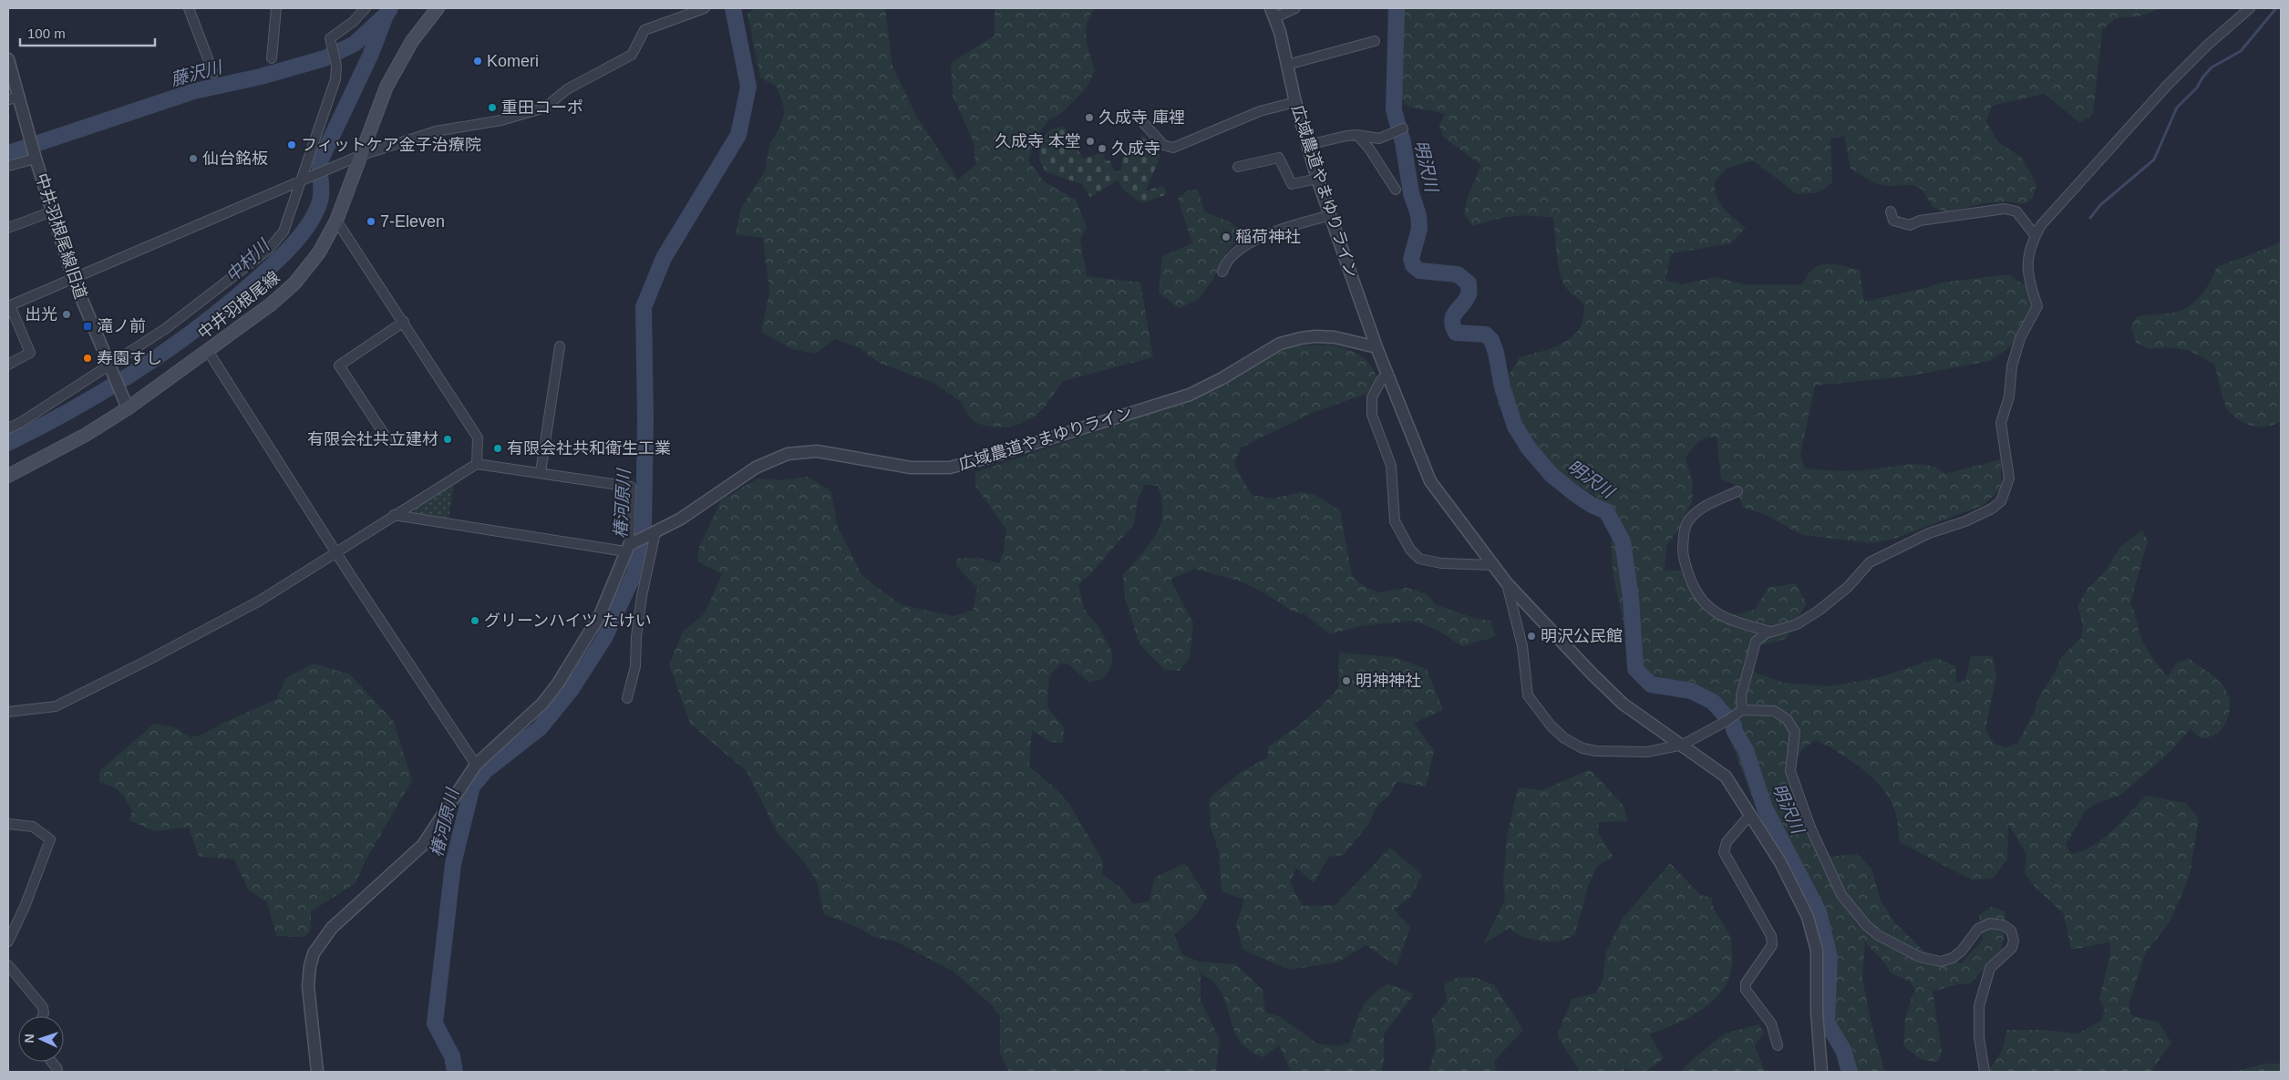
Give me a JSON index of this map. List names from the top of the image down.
{
  "streets": {
    "main road": ["中井羽根尾線"],
    "street": ["広域農道やまゆりライン", "中井羽根尾線旧道"]
  },
  "crossings": [
    ["中井羽根尾線旧道", "中井羽根尾線"]
  ],
  "water": [
    "藤沢川",
    "明沢川",
    "中村川",
    "椿河原川"
  ],
  "places": {
    "other": [
      "Komeri",
      "重田コーポ",
      "久成寺 庫裡",
      "久成寺 本堂",
      "フィットケア金子治療院",
      "久成寺",
      "仙台銘板",
      "7-Eleven",
      "稲荷神社",
      "出光",
      "寿園すし",
      "有限会社共立建材",
      "有限会社共和衛生工業",
      "グリーンハイツ たけい",
      "明沢公民館",
      "明神神社"
    ],
    "transit": ["滝ノ前"]
  },
  "scale_bar": "100 m",
  "north": "left"
}
